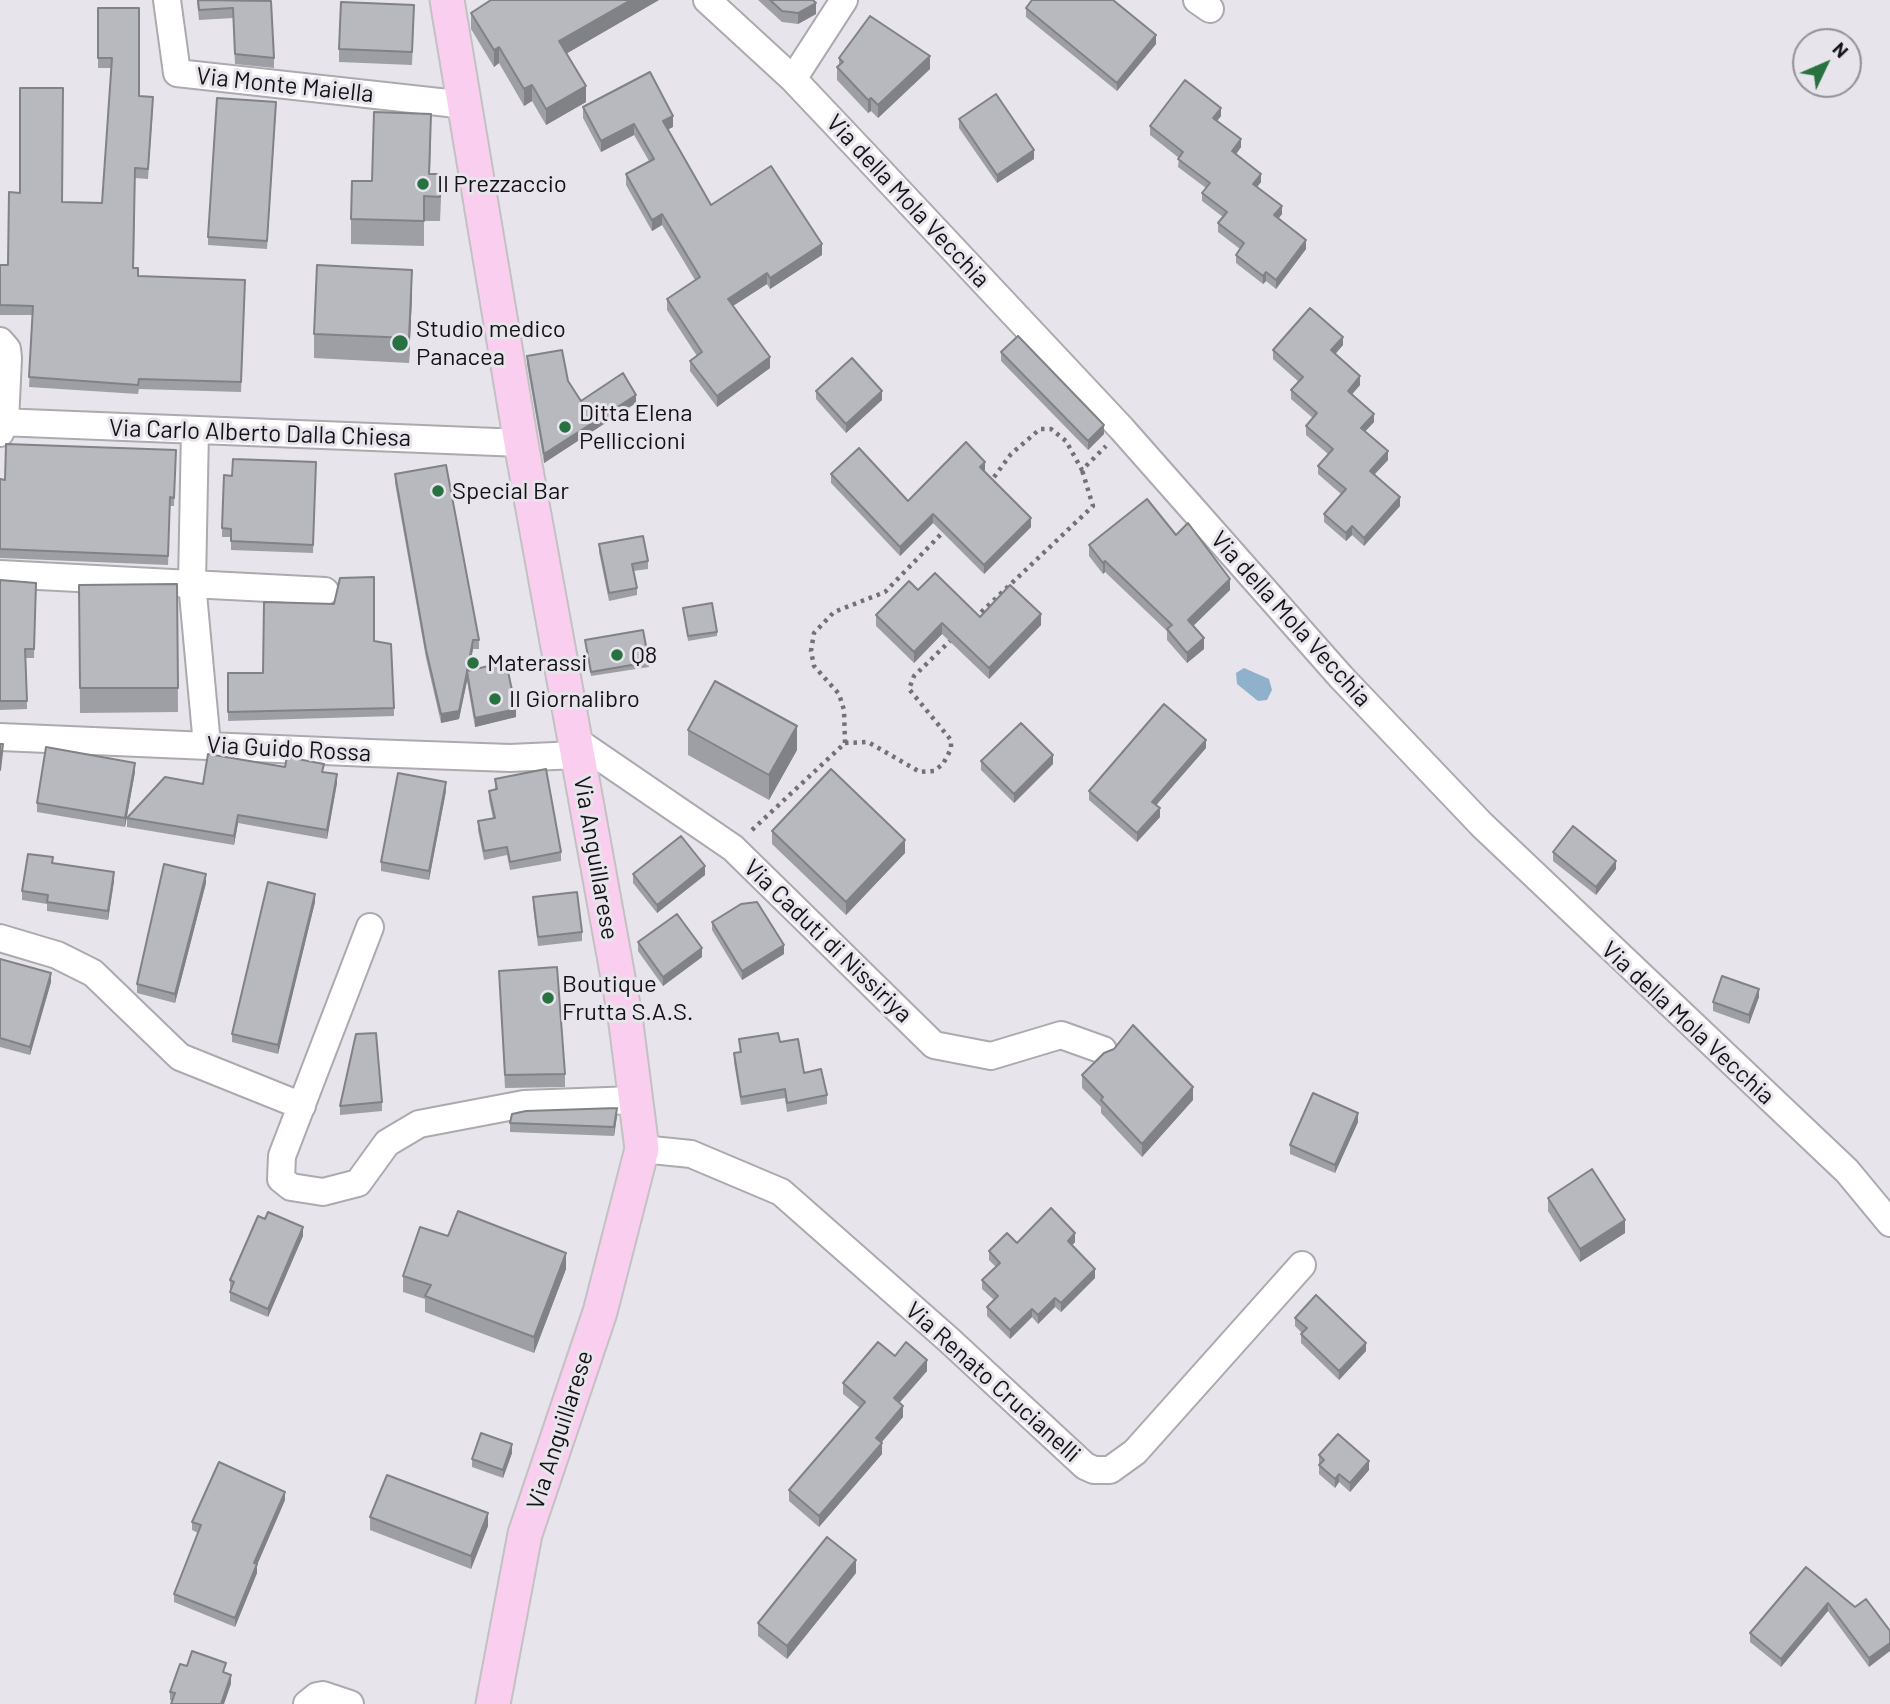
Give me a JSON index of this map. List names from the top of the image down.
{
  "streets": {
    "main road": ["Via Anguillarese"],
    "street": [
      "Via Monte Maiella",
      "Via della Mola Vecchia",
      "Via Carlo Alberto Dalla Chiesa",
      "Via Guido Rossa",
      "Via Caduti di Nissiriya",
      "Via Renato Crucianelli"
    ]
  },
  "crossings": [
    ["Via Monte Maiella", "Via Anguillarese"],
    ["Via Carlo Alberto Dalla Chiesa", "Via Anguillarese"],
    ["Via Guido Rossa", "Via Anguillarese"],
    ["Via Guido Rossa", "Via Caduti di Nissiriya"],
    ["Via Anguillarese", "Via Caduti di Nissiriya"],
    ["Via Anguillarese", "Via Renato Crucianelli"]
  ],
  "places": [
    "Il Prezzaccio",
    "Studio medico Panacea",
    "Ditta Elena Pelliccioni",
    "Special Bar",
    "Q8",
    "Materassi",
    "Il Giornalibro",
    "Boutique Frutta S.A.S."
  ],
  "north": "top right"
}
